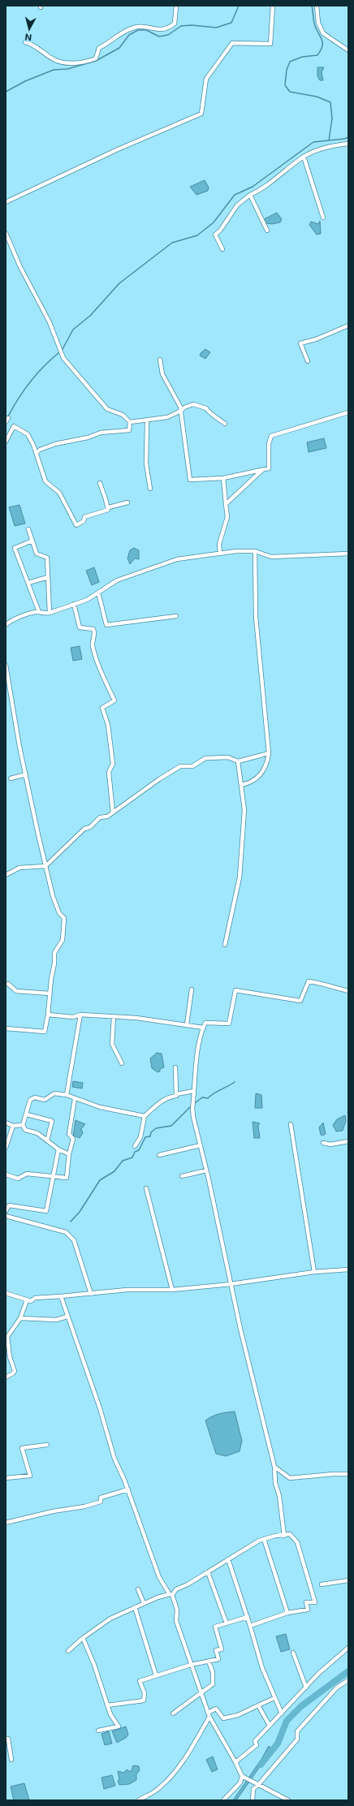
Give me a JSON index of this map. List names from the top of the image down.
{
  "north": "bottom"
}
